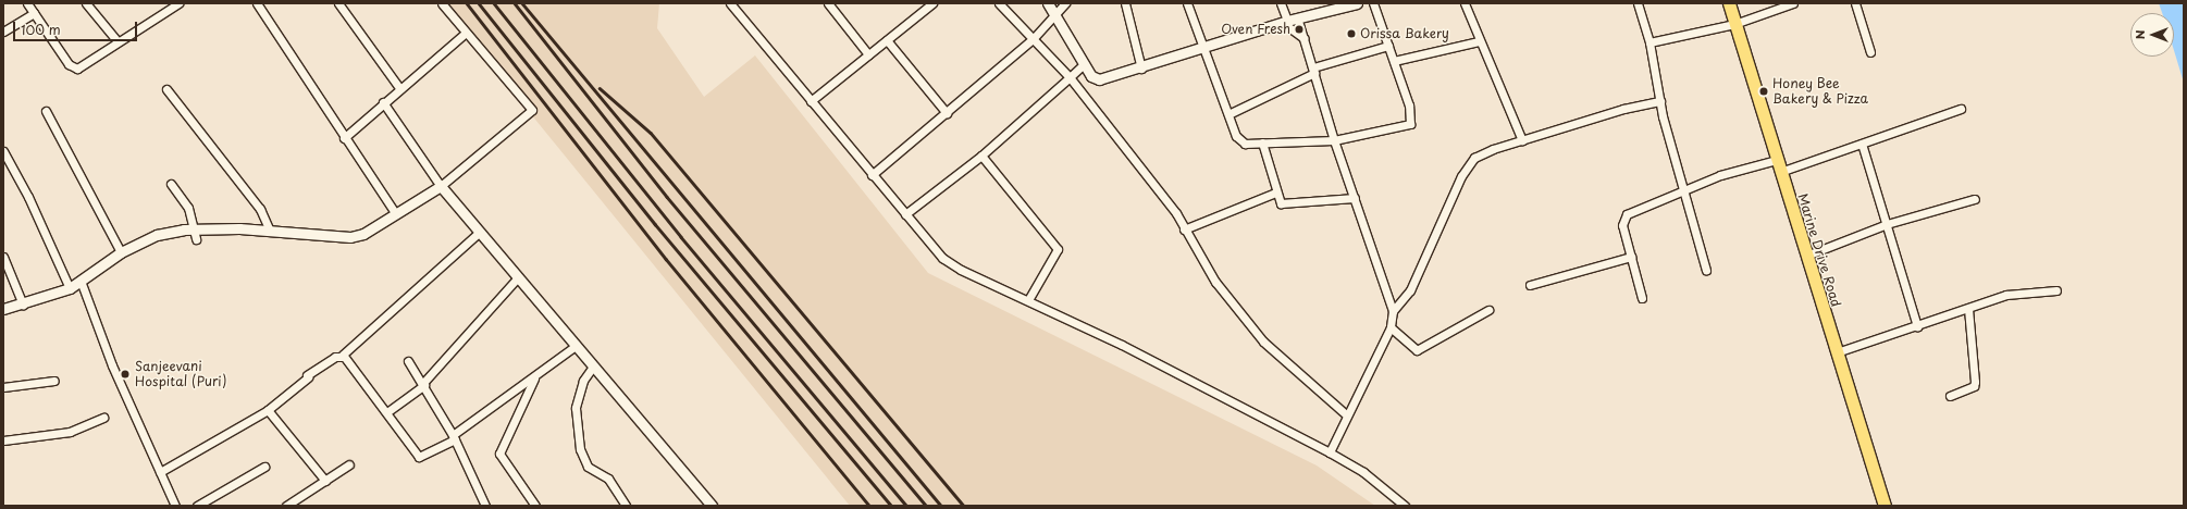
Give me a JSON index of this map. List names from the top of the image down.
{
  "streets": {
    "highway": ["Marine Drive Road"]
  },
  "places": [
    "Oven Fresh",
    "Orissa Bakery",
    "Honey Bee Bakery & Pizza",
    "Sanjeevani Hospital (Puri)"
  ],
  "scale_bar": "100 m",
  "north": "left"
}
